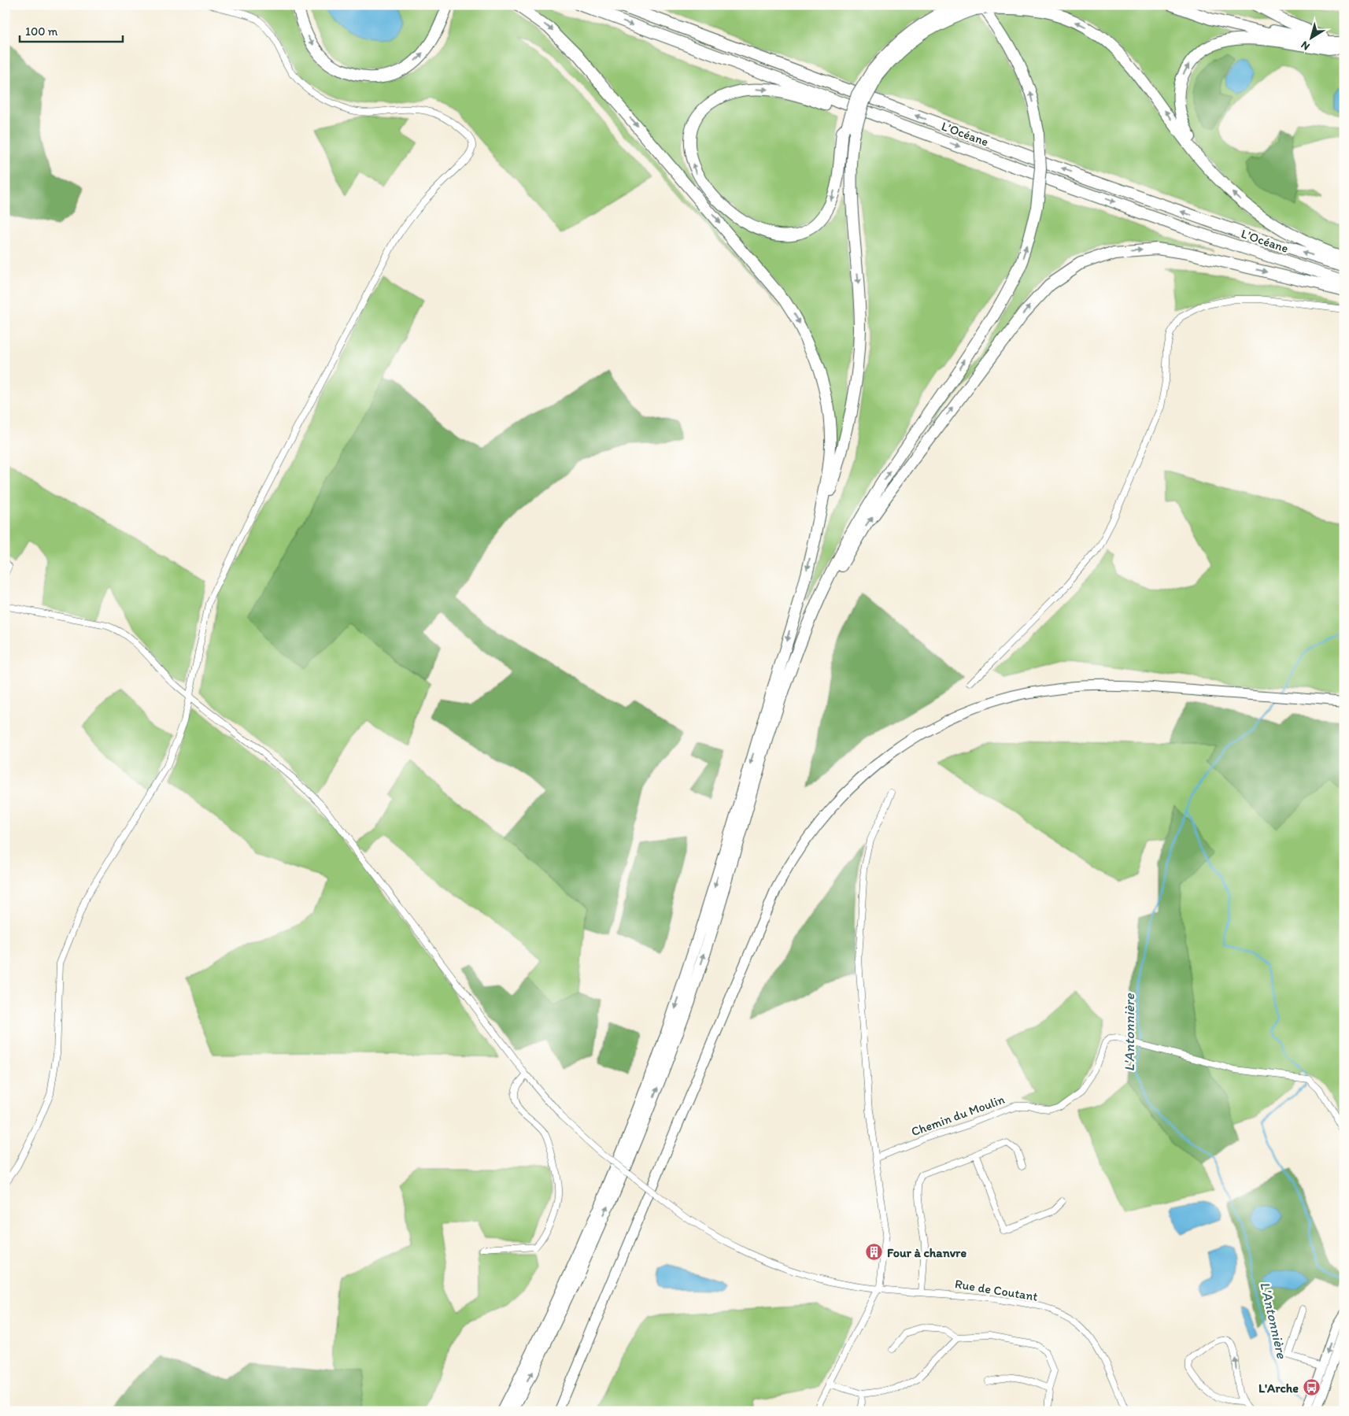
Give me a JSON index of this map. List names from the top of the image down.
{
  "streets": {
    "highway": ["L’Océane"],
    "street": ["Chemin du Moulin", "Rue de Coutant"]
  },
  "water": ["L'Antonnière"],
  "places": {
    "building": ["Four à chanvre"],
    "bus stop": ["L'Arche"]
  },
  "scale_bar": "100 m",
  "north": "bottom left"
}
